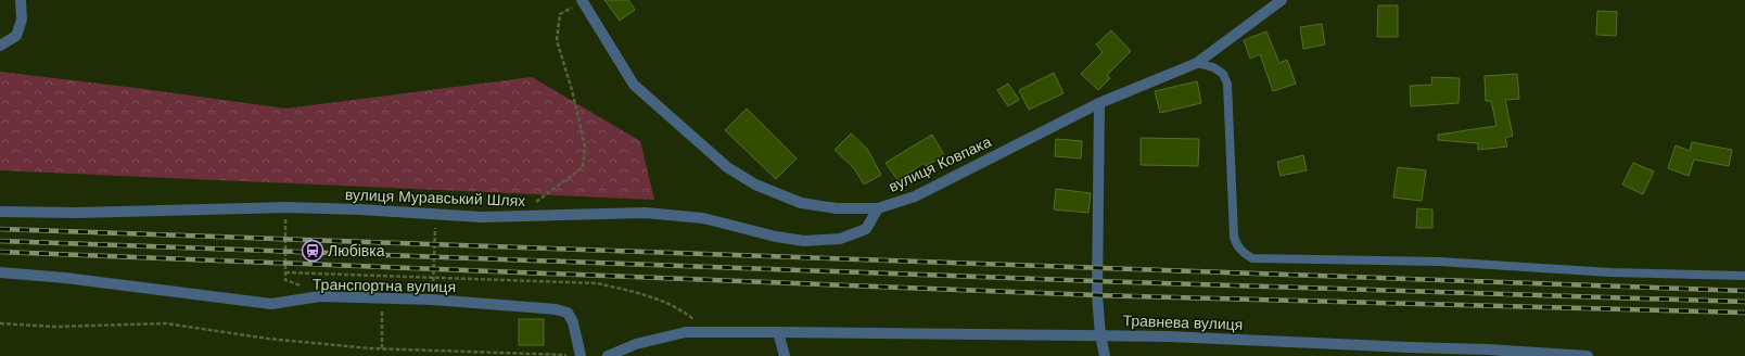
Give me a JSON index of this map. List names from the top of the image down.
{
  "streets": {
    "street": [
      "вулиця Ковпака",
      "вулиця Муравський Шлях",
      "Транспортна вулиця",
      "Травнева вулиця"
    ]
  },
  "crossings": [
    ["вулиця Ковпака", "вулиця Муравський Шлях"]
  ],
  "places": {
    "station": ["Любівка"]
  }
}
